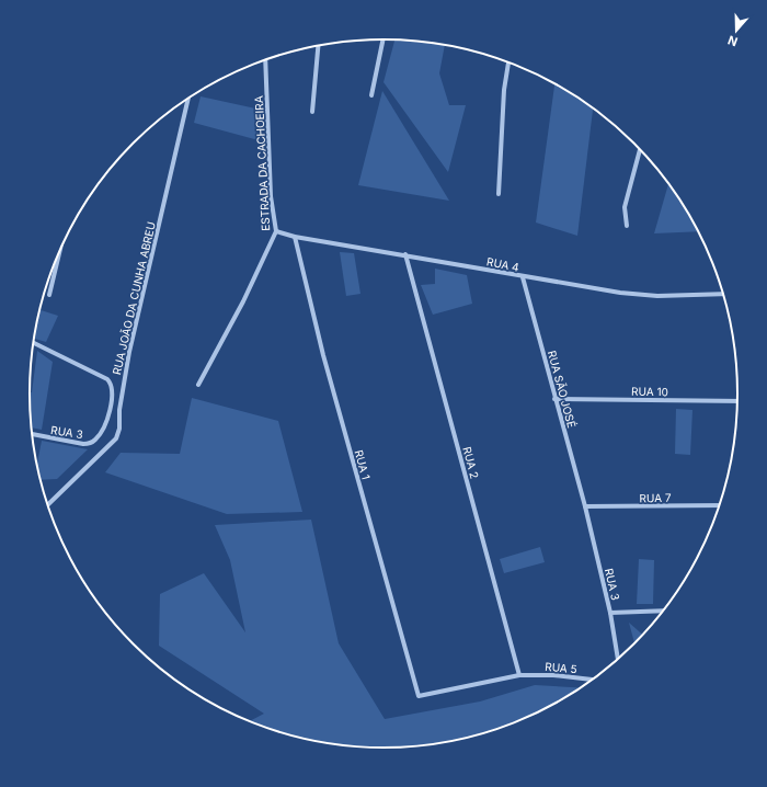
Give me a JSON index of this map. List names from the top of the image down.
{
  "streets": {
    "street": [
      "ESTRADA DA CACHOEIRA",
      "RUA 4",
      "RUA JOÃO DA CUNHA ABREU",
      "RUA SÃO JOSÉ",
      "RUA 10",
      "RUA 3",
      "RUA 2",
      "RUA 1",
      "RUA 7",
      "RUA 5"
    ]
  },
  "crossings": [
    ["ESTRADA DA CACHOEIRA", "RUA 4"],
    ["RUA 4", "RUA SÃO JOSÉ"],
    ["RUA 4", "RUA 2"],
    ["RUA 4", "RUA 1"],
    ["RUA SÃO JOSÉ", "RUA 10"],
    ["RUA SÃO JOSÉ", "RUA 3"],
    ["RUA SÃO JOSÉ", "RUA 7"],
    ["RUA 3", "RUA 7"],
    ["RUA 2", "RUA 5"],
    ["RUA 1", "RUA 5"]
  ],
  "north": "bottom"
}
